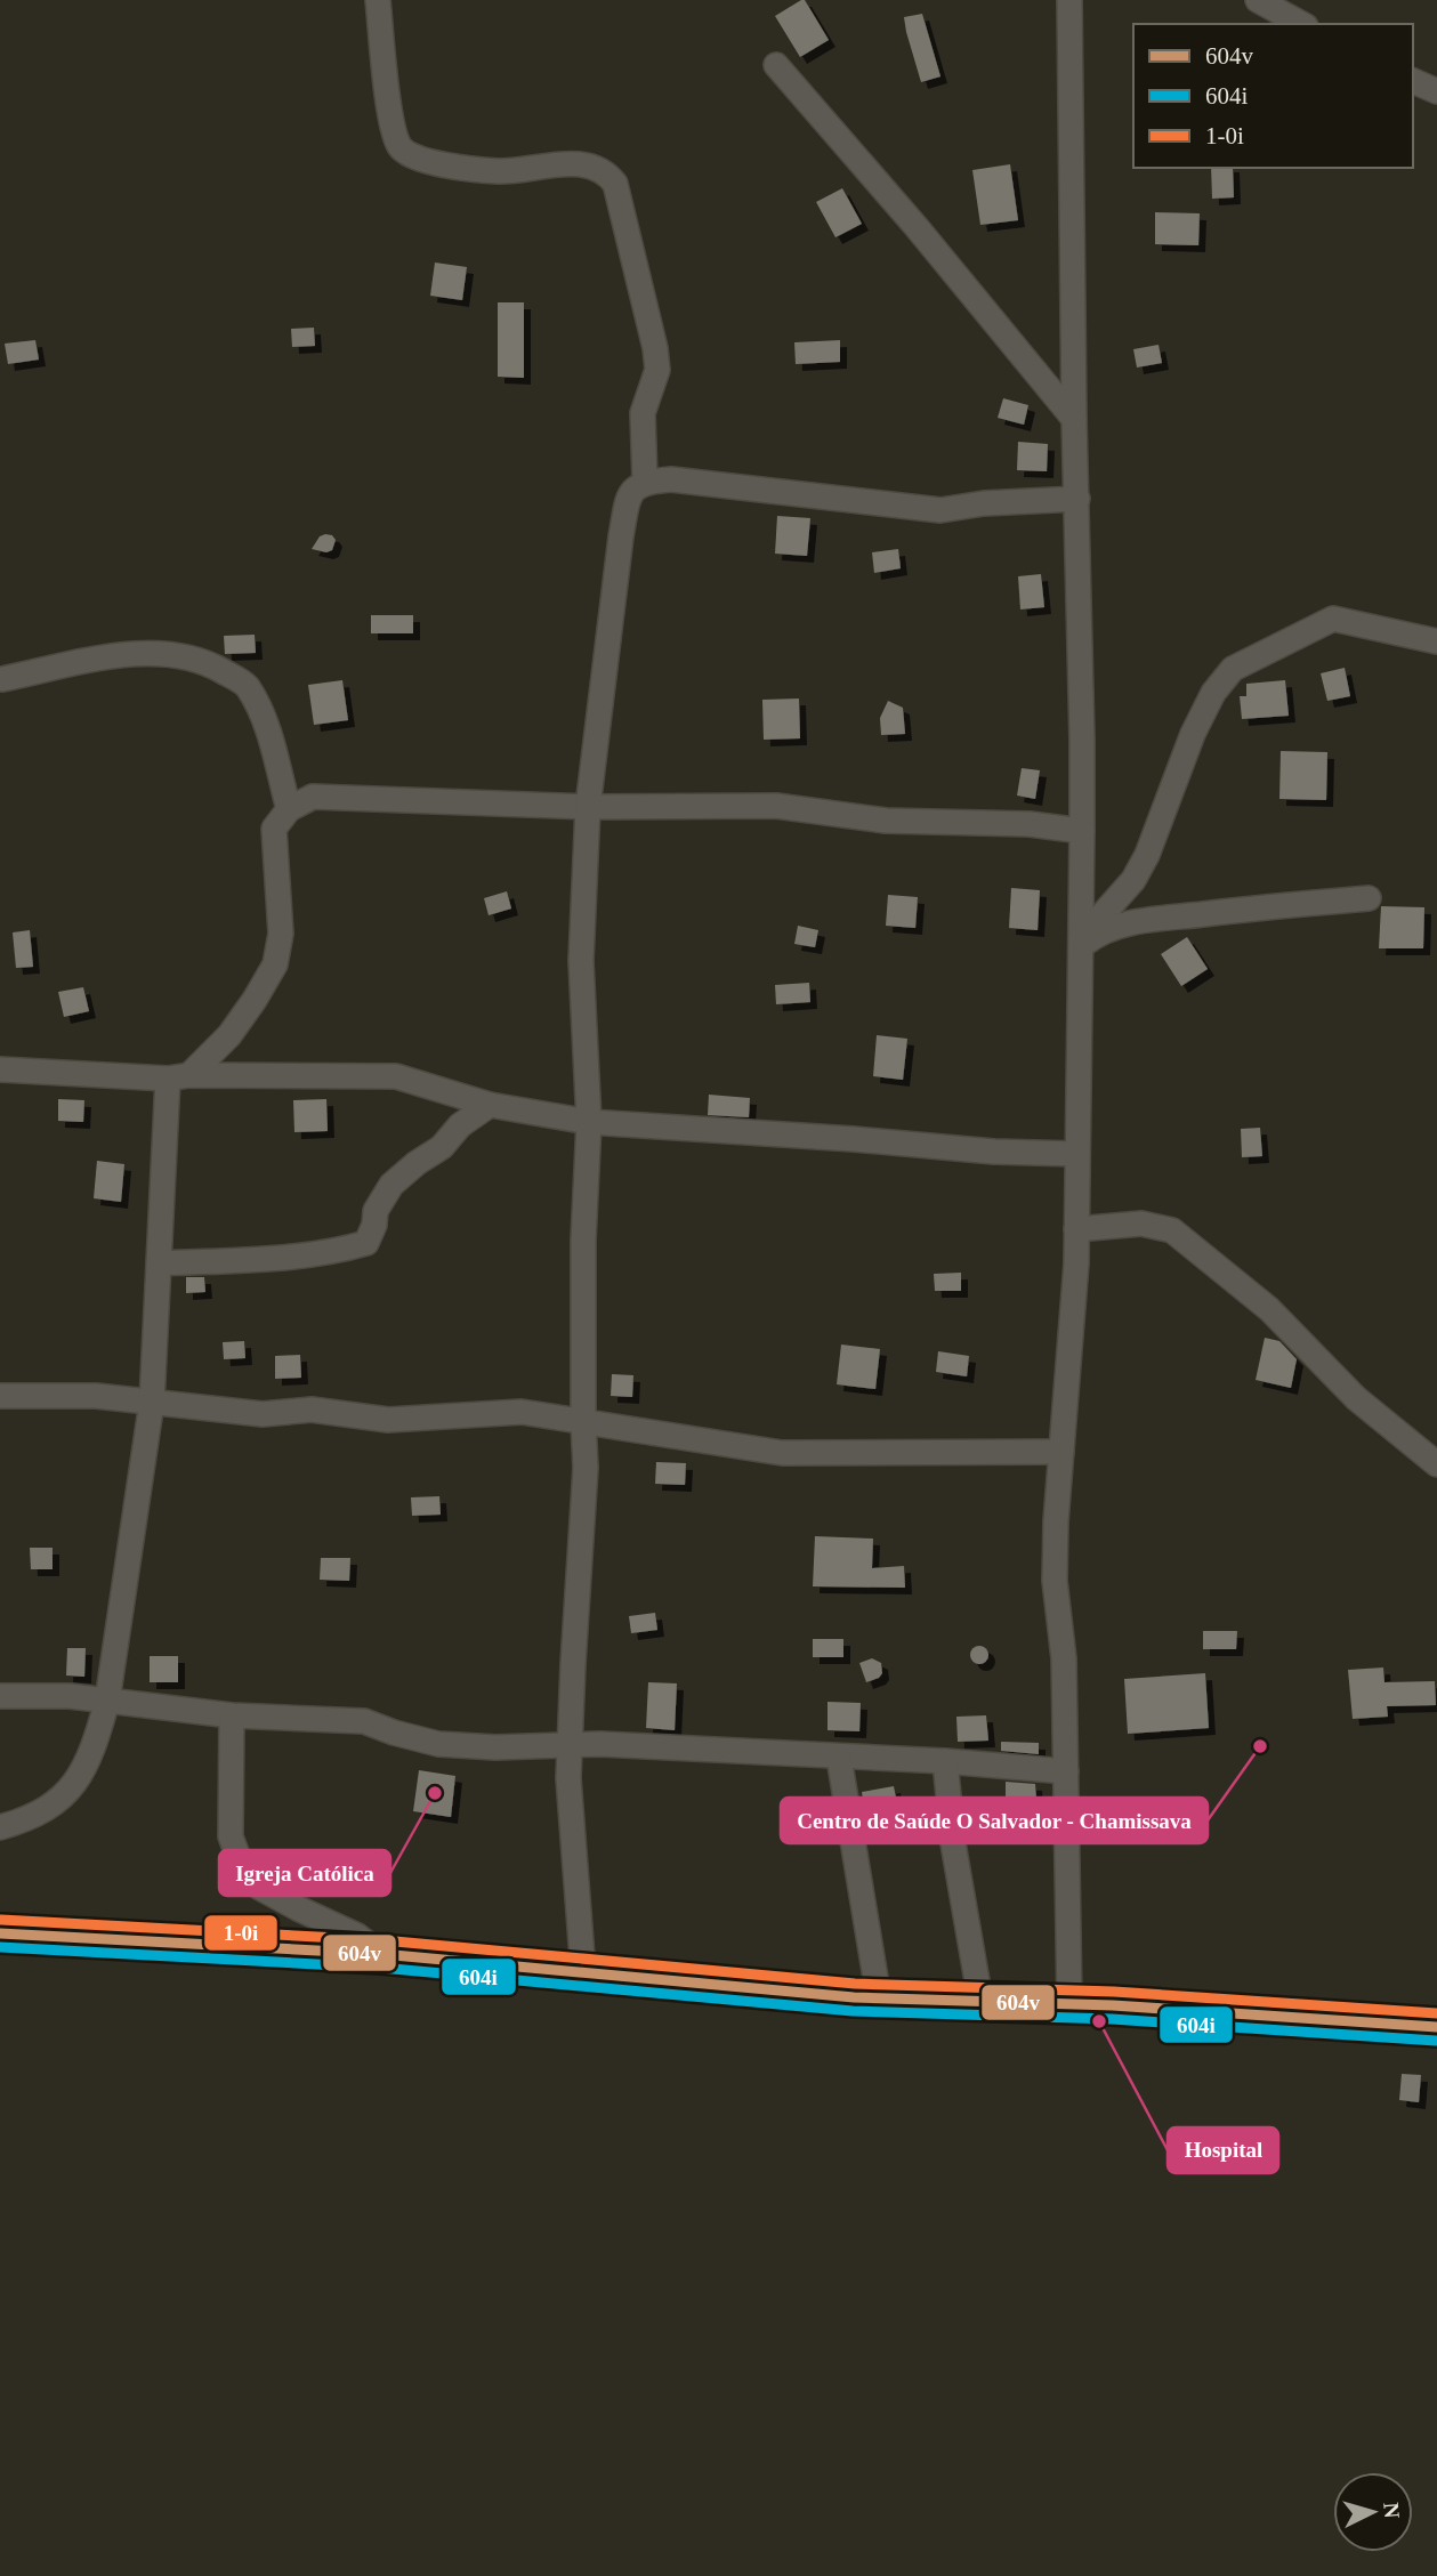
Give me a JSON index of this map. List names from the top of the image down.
{
  "places": ["Centro de Saúde O Salvador - Chamissava", "Igreja Católica", "Hospital"],
  "lines": ["transit line 1-0i", "transit line 604v", "transit line 604i"],
  "legend": ["604v", "604i", "1-0i"],
  "north": "right"
}
